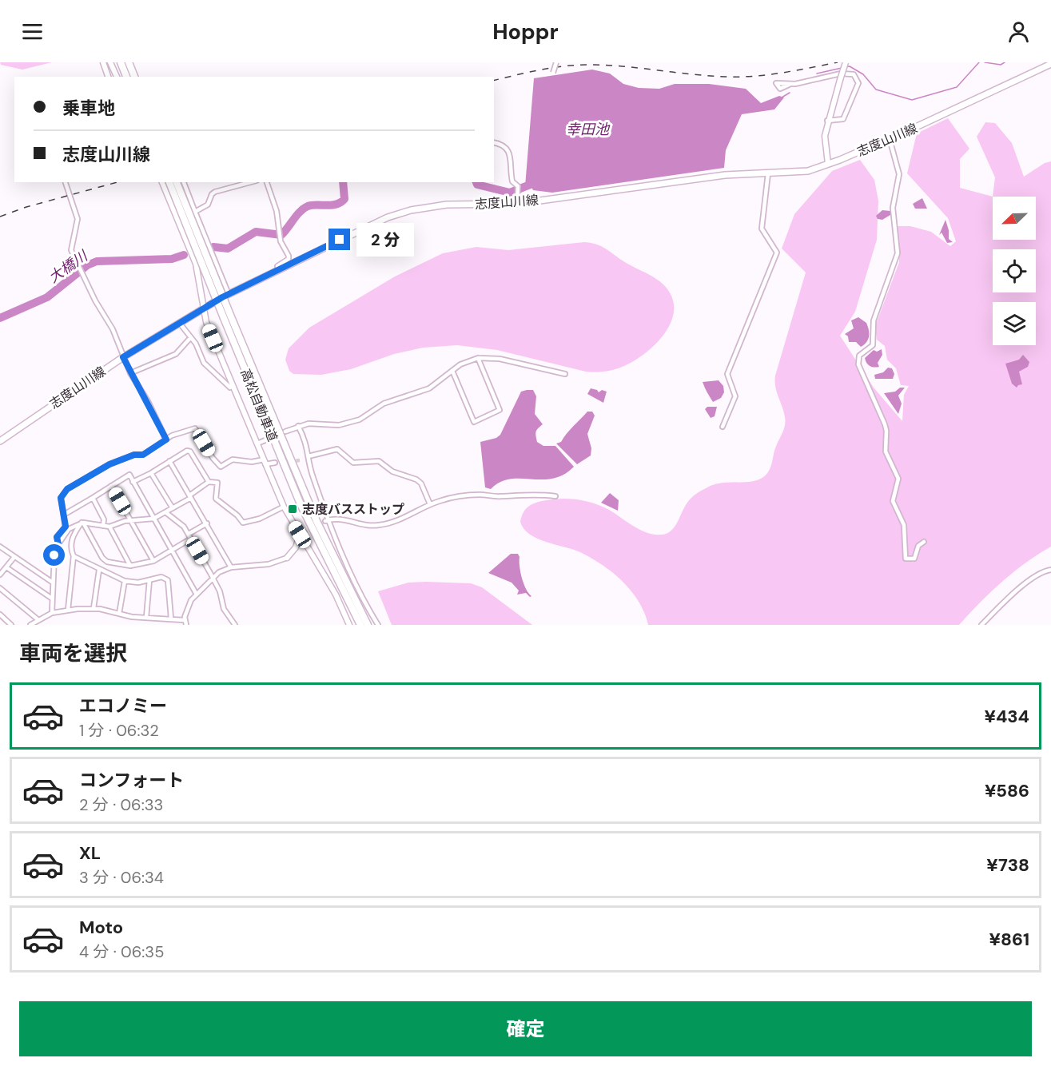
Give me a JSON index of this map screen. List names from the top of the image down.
{
  "streets": {
    "highway": ["高松自動車道"],
    "main road": ["志度山川線"]
  },
  "water": ["幸田池", "大橋川"],
  "places": {
    "transit": ["志度バスストップ"]
  },
  "north": "bottom left",
  "page": {
    "header": "Hoppr",
    "banner": ["乗車地", "志度山川線"],
    "bubble": "2 分",
    "heading": "車両を選択",
    "list": [
      {
        "name": "エコノミー",
        "note": "1 分 · 06:32",
        "value": "¥434"
      },
      {
        "name": "コンフォート",
        "note": "2 分 · 06:33",
        "value": "¥586"
      },
      {
        "name": "XL",
        "note": "3 分 · 06:34",
        "value": "¥738"
      },
      {
        "name": "Moto",
        "note": "4 分 · 06:35",
        "value": "¥861"
      }
    ],
    "buttons": "確定"
  }
}
